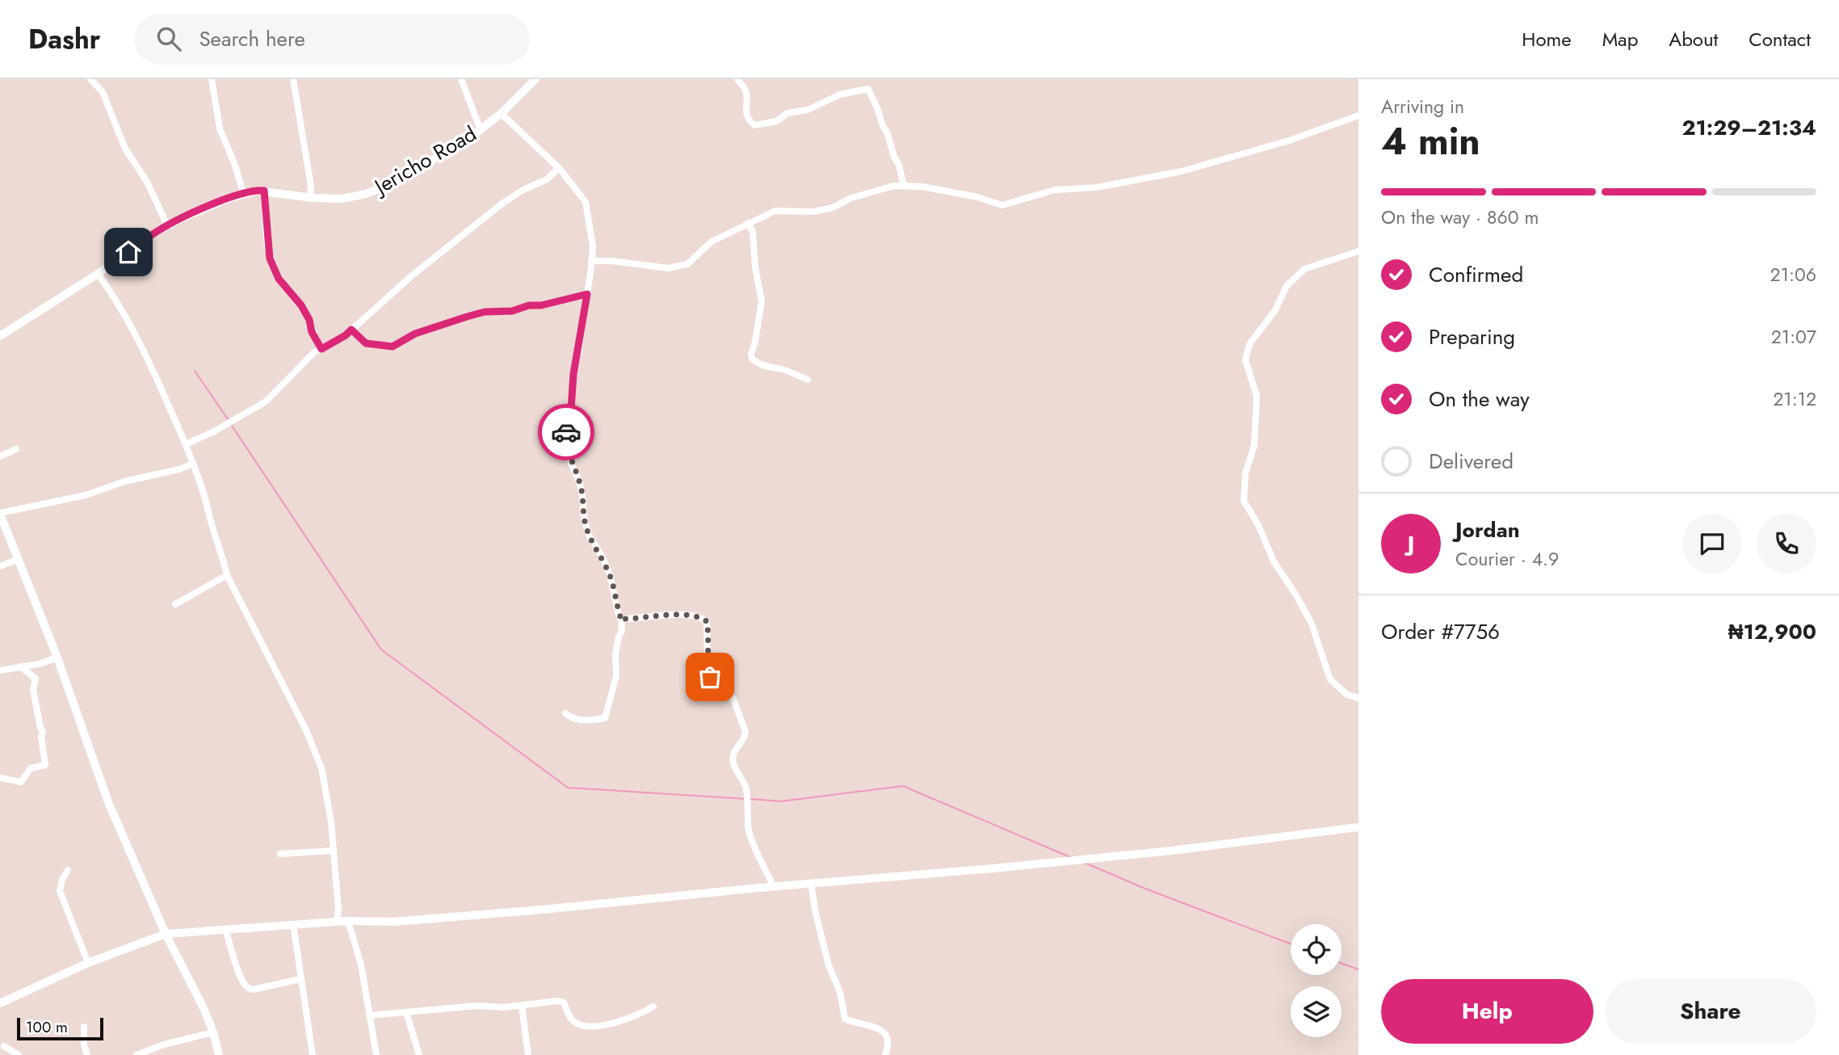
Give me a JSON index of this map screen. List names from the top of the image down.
{
  "streets": {
    "main road": ["Jericho Road"]
  },
  "scale_bar": "100 m",
  "page": {
    "header": "Dashr",
    "search": "Search here",
    "nav": [
      "Home",
      "Map",
      "About",
      "Contact"
    ],
    "heading": ["4 min", "Arriving in", "21:29–21:34"],
    "panel": [
      "Jordan",
      "Courier · 4.9",
      "Order #7756",
      "₦12,900"
    ],
    "bar": "On the way · 860 m",
    "list": [
      ["Confirmed", "21:06"],
      ["Preparing", "21:07"],
      ["On the way", "21:12"],
      "Delivered"
    ],
    "round": "J",
    "buttons": ["Help", "Share"],
    "scale": "100 m"
  }
}
